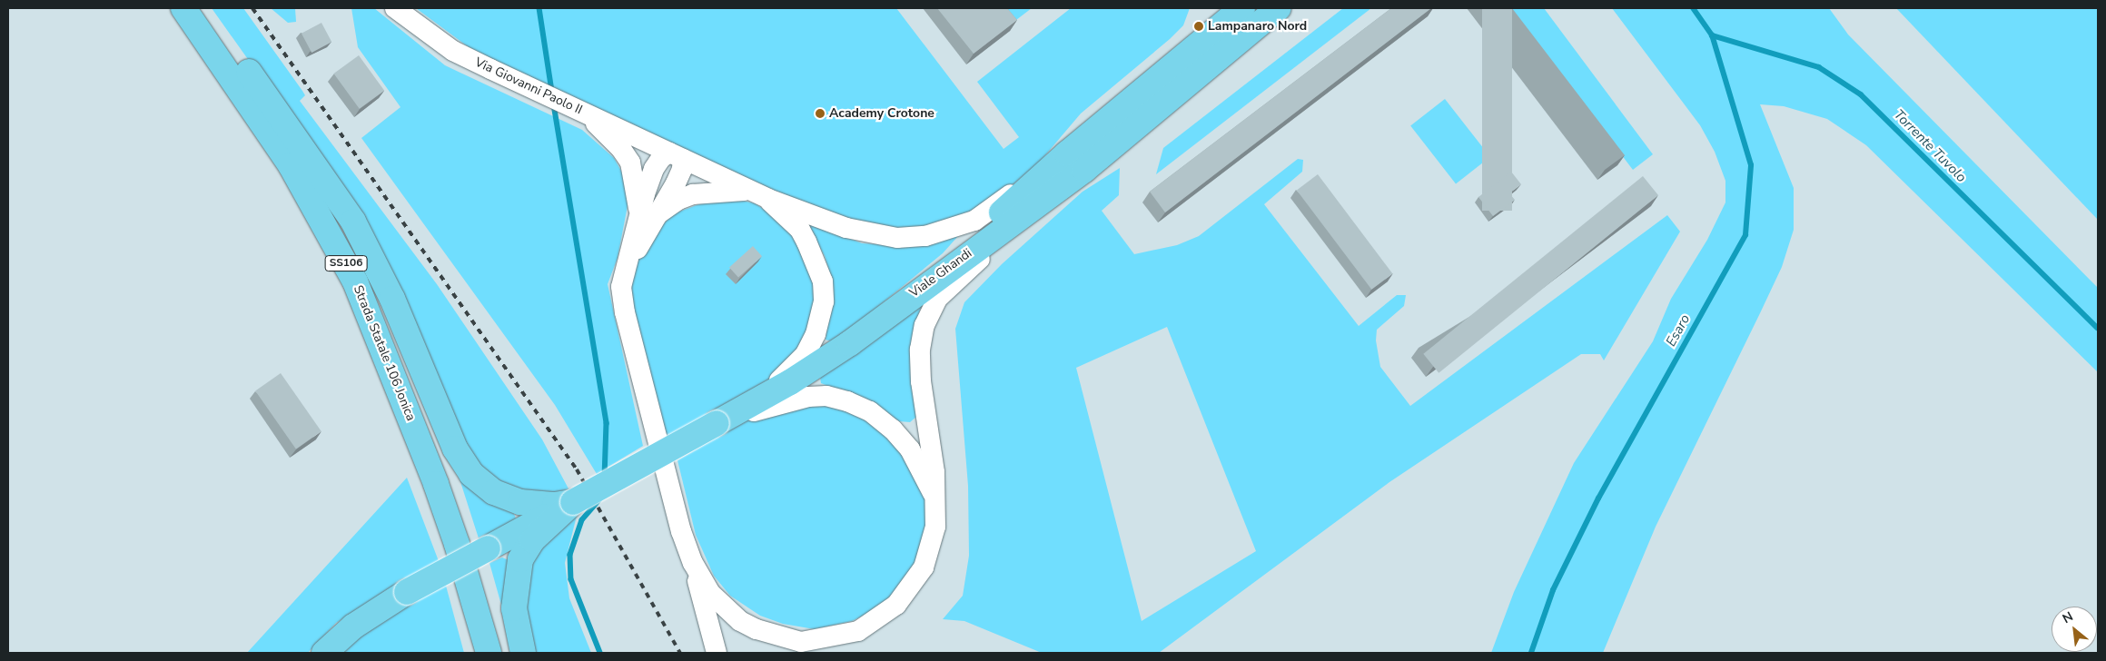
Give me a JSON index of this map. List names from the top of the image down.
{
  "streets": {
    "main road": ["SS106", "Viale Ghandi", "Strada Statale 106 Jonica"],
    "street": ["Via Giovanni Paolo II"]
  },
  "water": ["Torrente Tuvolo", "Esaro"],
  "places": ["Lampanaro Nord", "Academy Crotone"],
  "north": "top left"
}
